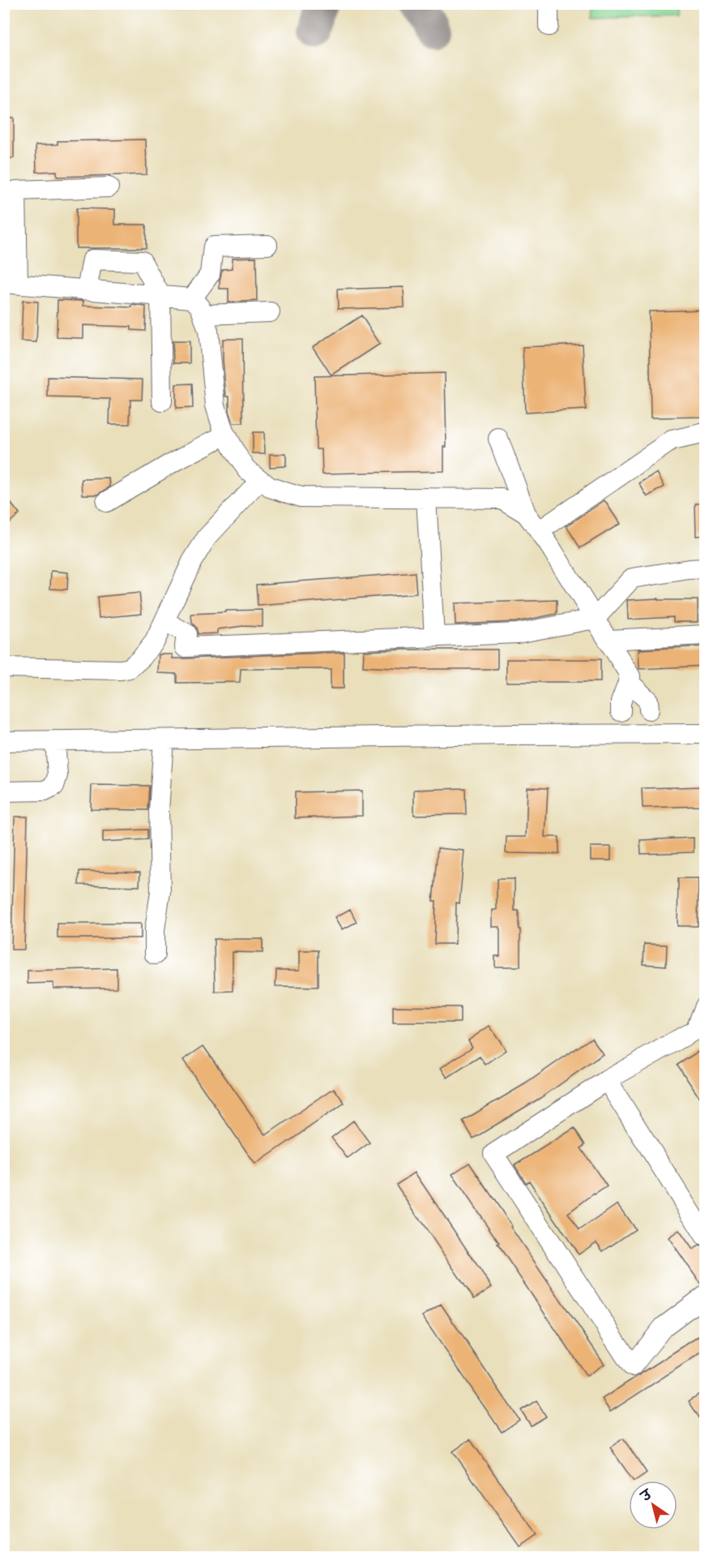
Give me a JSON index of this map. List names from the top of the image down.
{
  "north": "top left"
}
